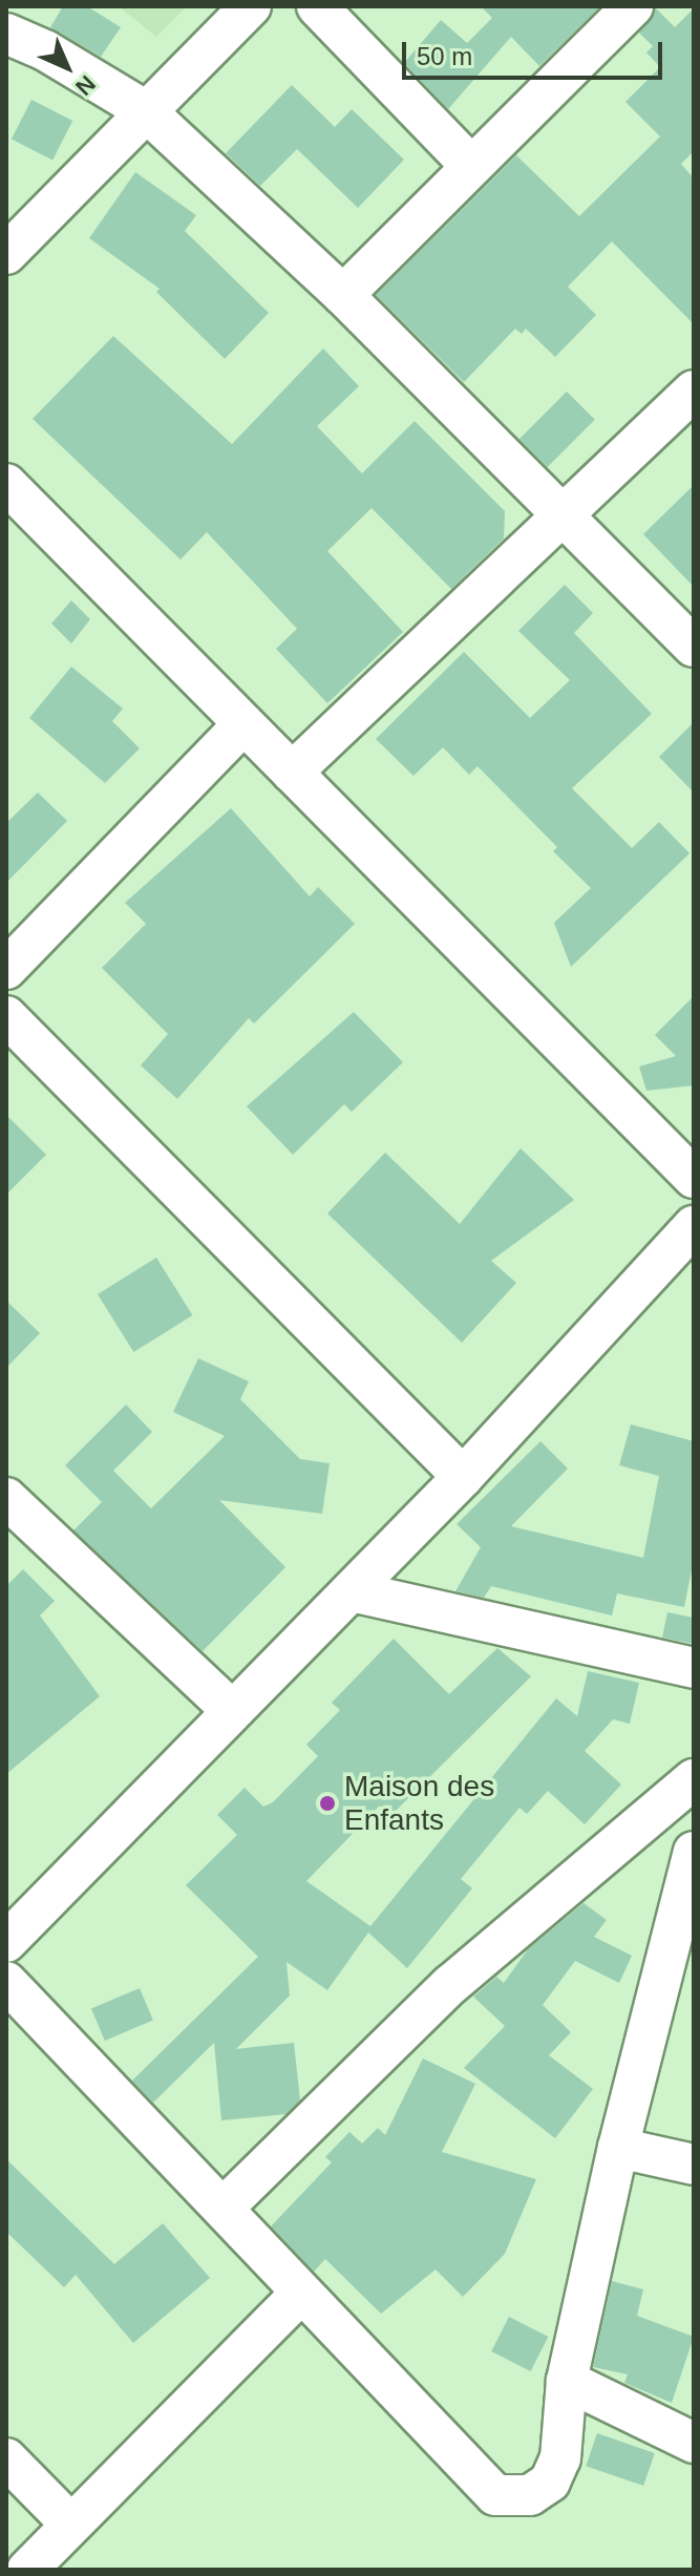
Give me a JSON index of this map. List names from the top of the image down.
{
  "places": ["Maison des Enfants"],
  "scale_bar": "50 m",
  "north": "bottom right"
}
